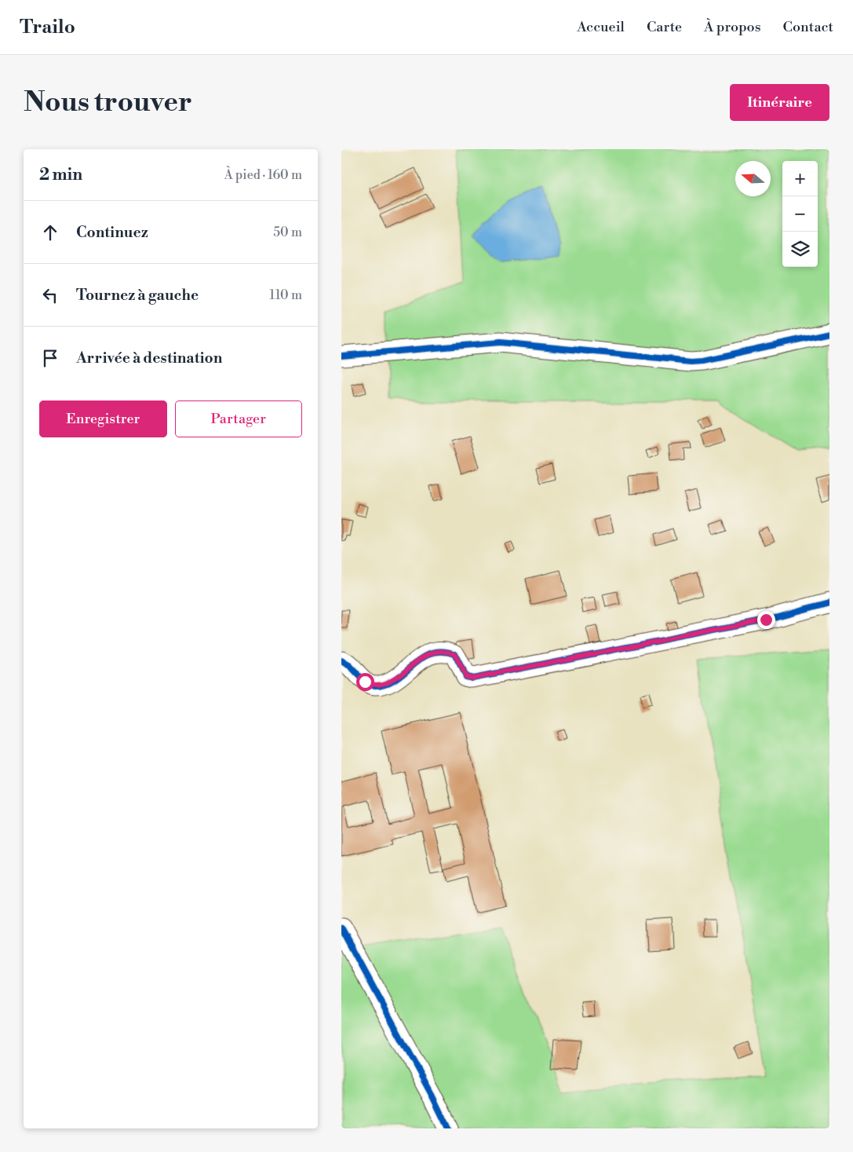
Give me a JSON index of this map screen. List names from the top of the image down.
{
  "north": "left",
  "page": {
    "header": "Trailo",
    "nav": [
      "Accueil",
      "Carte",
      "À propos",
      "Contact"
    ],
    "buttons": [
      "Itinéraire",
      ["Enregistrer", "Partager"]
    ],
    "title": "Nous trouver",
    "heading": ["2 min", "À pied · 160 m"],
    "map_buttons": ["+", "−"],
    "list": [
      ["Continuez", "50 m"],
      ["Tournez à gauche", "110 m"],
      "Arrivée à destination"
    ]
  }
}
